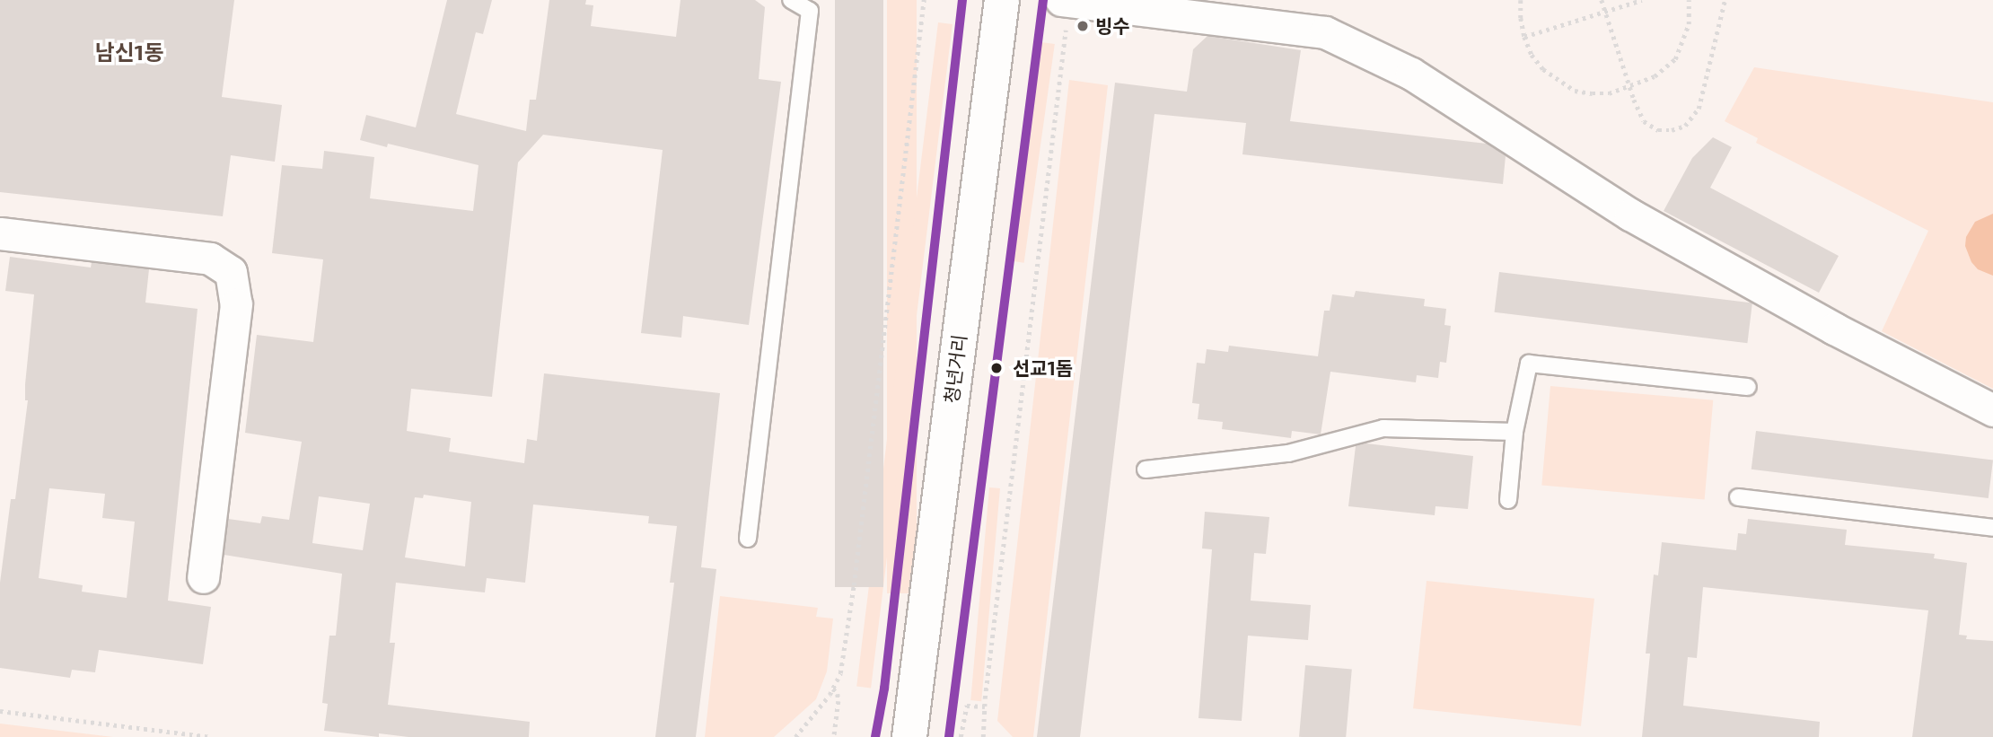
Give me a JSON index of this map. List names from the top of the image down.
{
  "streets": {
    "main road": ["청년거리"]
  },
  "districts": ["남신1동"],
  "places": ["빙수", "선교1돔"]
}
